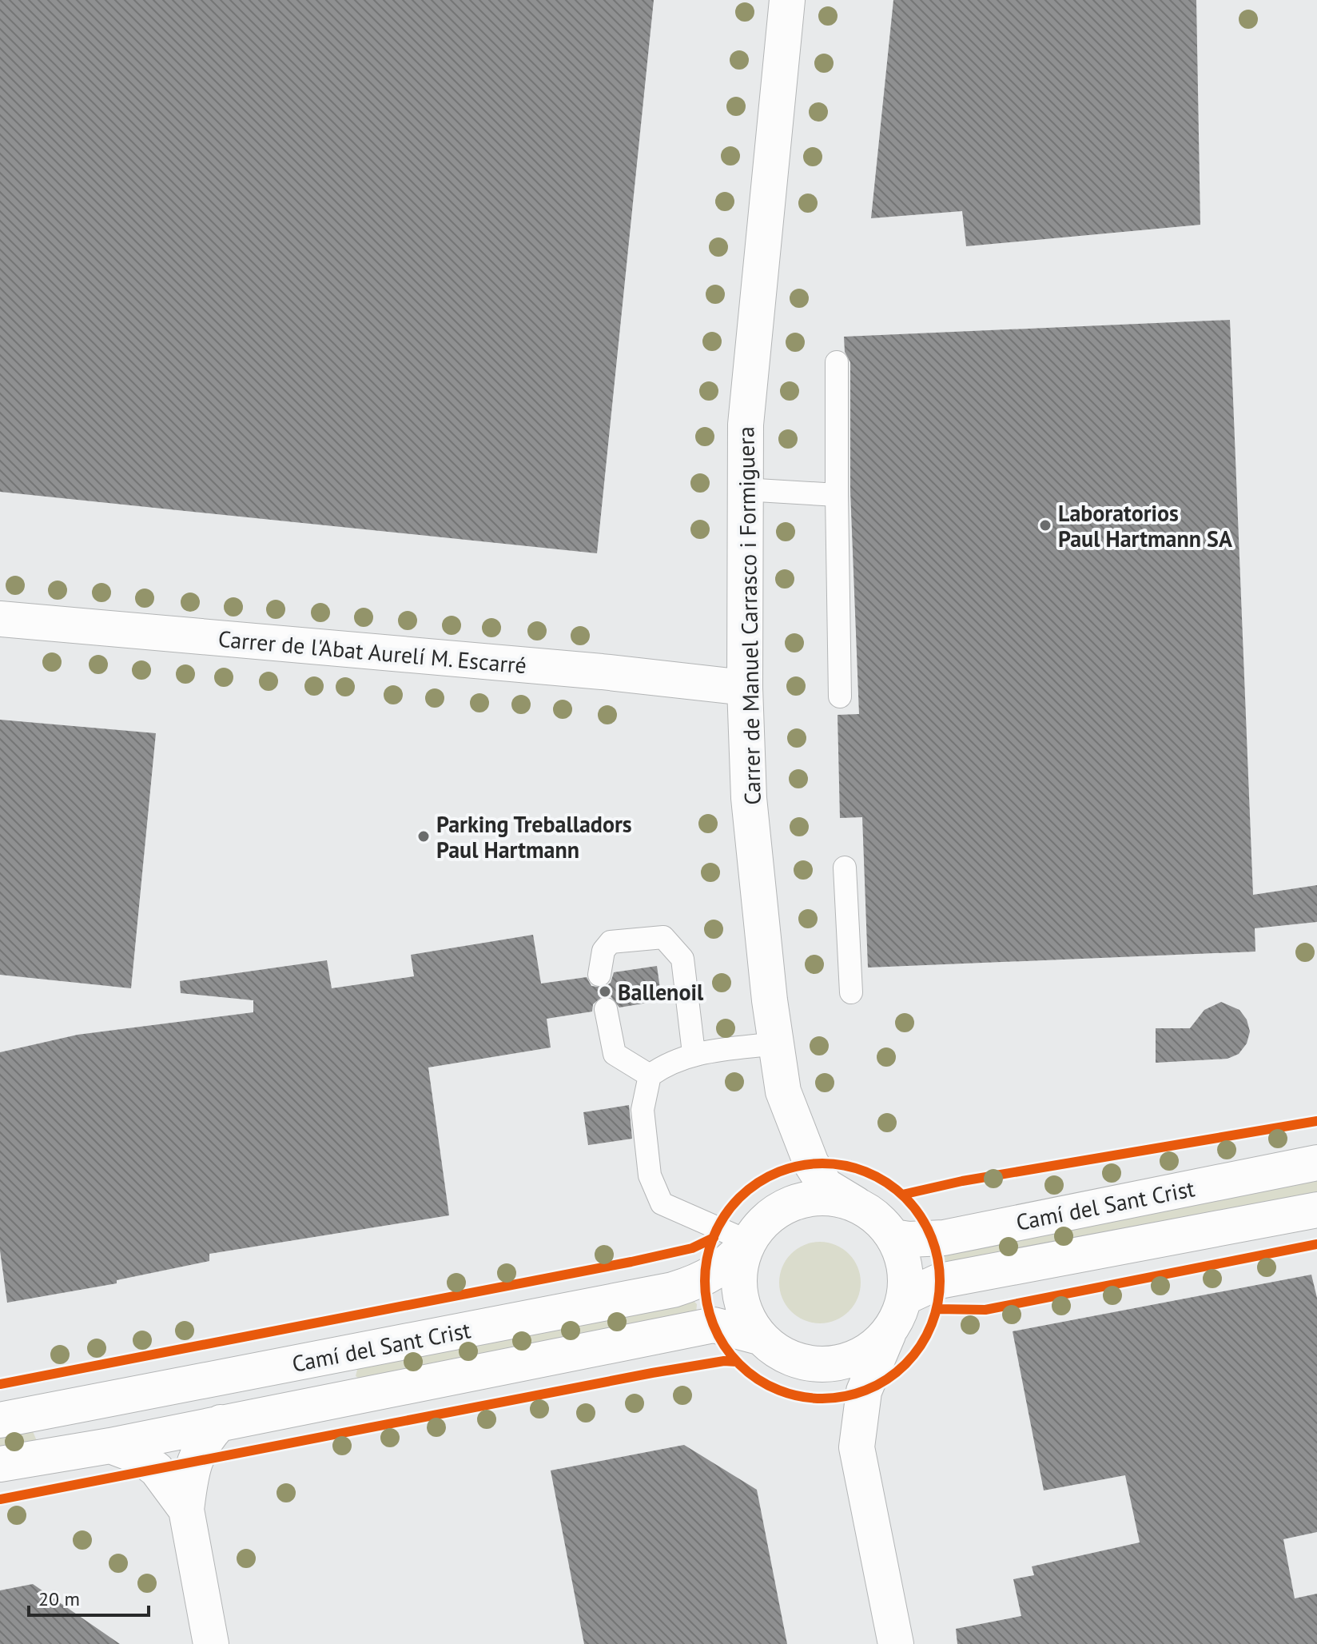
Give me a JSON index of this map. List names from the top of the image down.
{
  "streets": {
    "street": ["Carrer de Manuel Carrasco i Formiguera", "Carrer de l'Abat Aurelí M. Escarré", "Camí del Sant Crist"]
  },
  "crossings": [
    ["Carrer de Manuel Carrasco i Formiguera", "Carrer de l'Abat Aurelí M. Escarré"],
    ["Carrer de Manuel Carrasco i Formiguera", "Camí del Sant Crist"]
  ],
  "places": ["Laboratorios Paul Hartmann SA", "Parking Treballadors Paul Hartmann", "Ballenoil"],
  "scale_bar": "20 m"
}
